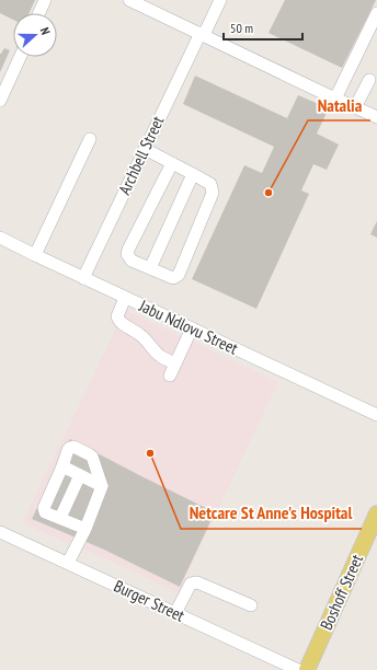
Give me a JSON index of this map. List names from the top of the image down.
{
  "streets": {
    "main road": ["Boshoff Street"],
    "street": ["Archbell Street", "Jabu Ndlovu Street", "Burger Street"]
  },
  "crossings": [
    ["Archbell Street", "Jabu Ndlovu Street"]
  ],
  "places": ["Natalia", "Netcare St Anne's Hospital"],
  "scale_bar": "50 m",
  "north": "right"
}
